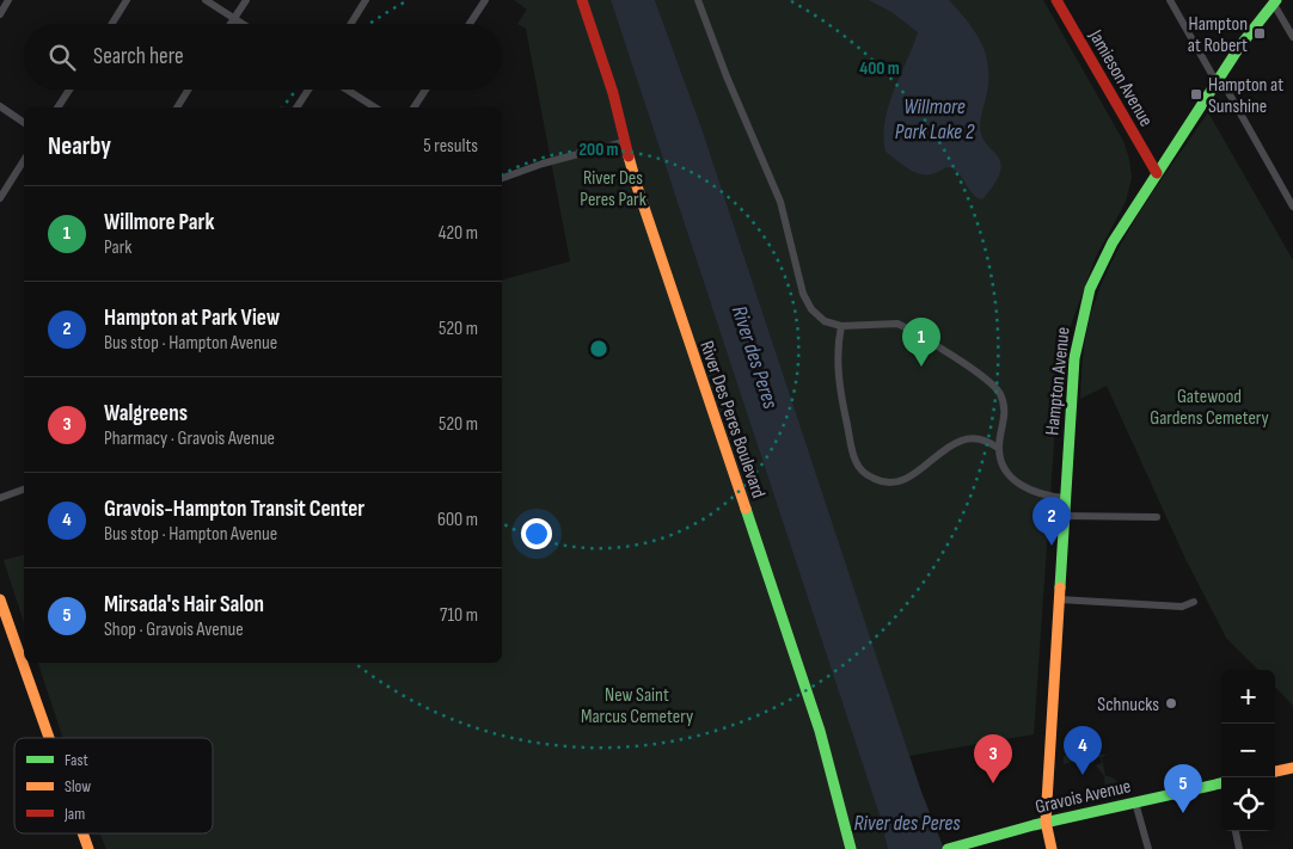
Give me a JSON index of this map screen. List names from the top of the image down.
{
  "streets": {
    "main road": [
      "Jamieson Avenue",
      "Hampton Avenue",
      "River Des Peres Boulevard",
      "Gravois Avenue"
    ]
  },
  "crossings": [
    ["Jamieson Avenue", "Hampton Avenue"],
    ["Hampton Avenue", "Gravois Avenue"]
  ],
  "water": ["Willmore Park Lake 2", "River des Peres"],
  "parks": ["River Des Peres Park", "Gatewood Gardens Cemetery", "New Saint Marcus Cemetery"],
  "places": {
    "transit": ["Hampton at Robert", "Hampton at Sunshine"],
    "other": ["Schnucks"]
  },
  "legend": ["Fast", "Slow", "Jam"],
  "page": {
    "search": "Search here",
    "heading": ["Nearby", "5 results"],
    "list": [
      {
        "mark": "1",
        "name": "Willmore Park",
        "note": "Park",
        "value": "420 m"
      },
      {
        "mark": "2",
        "name": "Hampton at Park View",
        "note": "Bus stop · Hampton Avenue",
        "value": "520 m"
      },
      {
        "mark": "3",
        "name": "Walgreens",
        "note": "Pharmacy · Gravois Avenue",
        "value": "520 m"
      },
      {
        "mark": "4",
        "name": "Gravois-Hampton Transit Center",
        "note": "Bus stop · Hampton Avenue",
        "value": "600 m"
      },
      {
        "mark": "5",
        "name": "Mirsada's Hair Salon",
        "note": "Shop · Gravois Avenue",
        "value": "710 m"
      }
    ],
    "pins": [
      "1",
      "2",
      "4",
      "3",
      "5"
    ],
    "map_buttons": ["+", "−"]
  },
  "rings": ["400 m", "200 m"]
}
